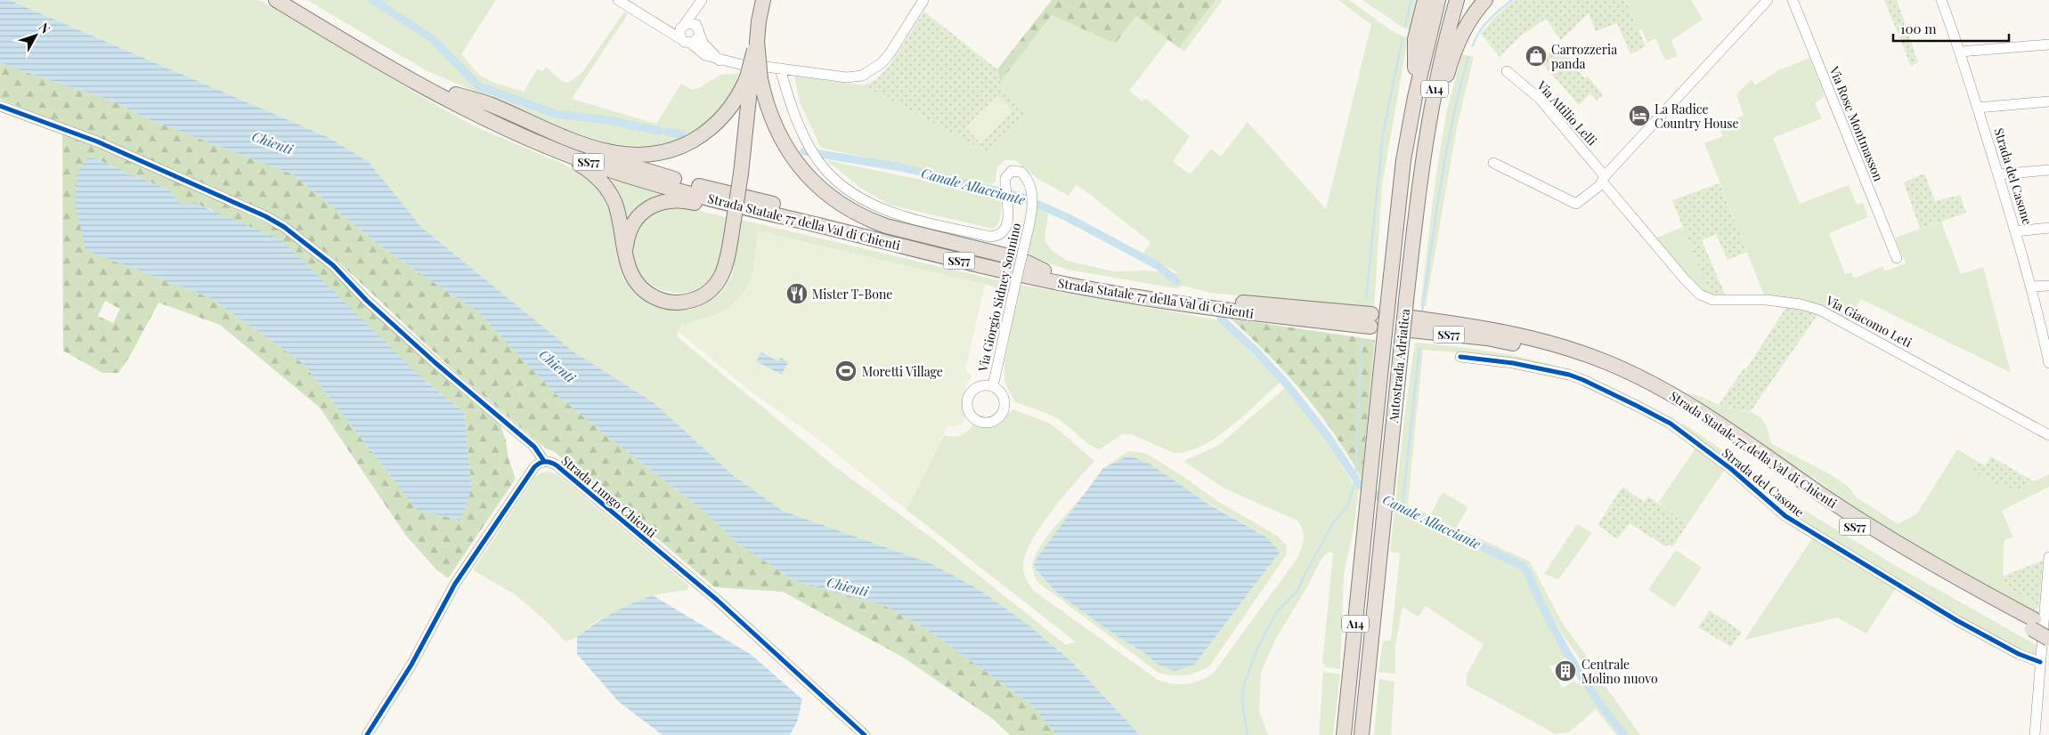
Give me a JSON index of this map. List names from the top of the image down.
{
  "streets": {
    "highway": [
      "A14",
      "SS77",
      "Strada Statale 77 della Val di Chienti",
      "Autostrada Adriatica"
    ],
    "street": [
      "Via Attilio Lelli",
      "Via Rose Montmasson",
      "Strada del Casone",
      "Via Giorgio Sidney Sonnino",
      "Via Giacomo Leti",
      "Strada Lungo Chienti"
    ]
  },
  "crossings": [
    ["Via Attilio Lelli", "Via Giacomo Leti"]
  ],
  "water": ["Chienti", "Canale Allacciante"],
  "places": {
    "shop": ["Carrozzeria panda"],
    "hotel": ["La Radice Country House"],
    "restaurant": ["Mister T-Bone"],
    "sports": ["Moretti Village"],
    "building": ["Centrale Molino nuovo"]
  },
  "scale_bar": "100 m",
  "north": "top right"
}
